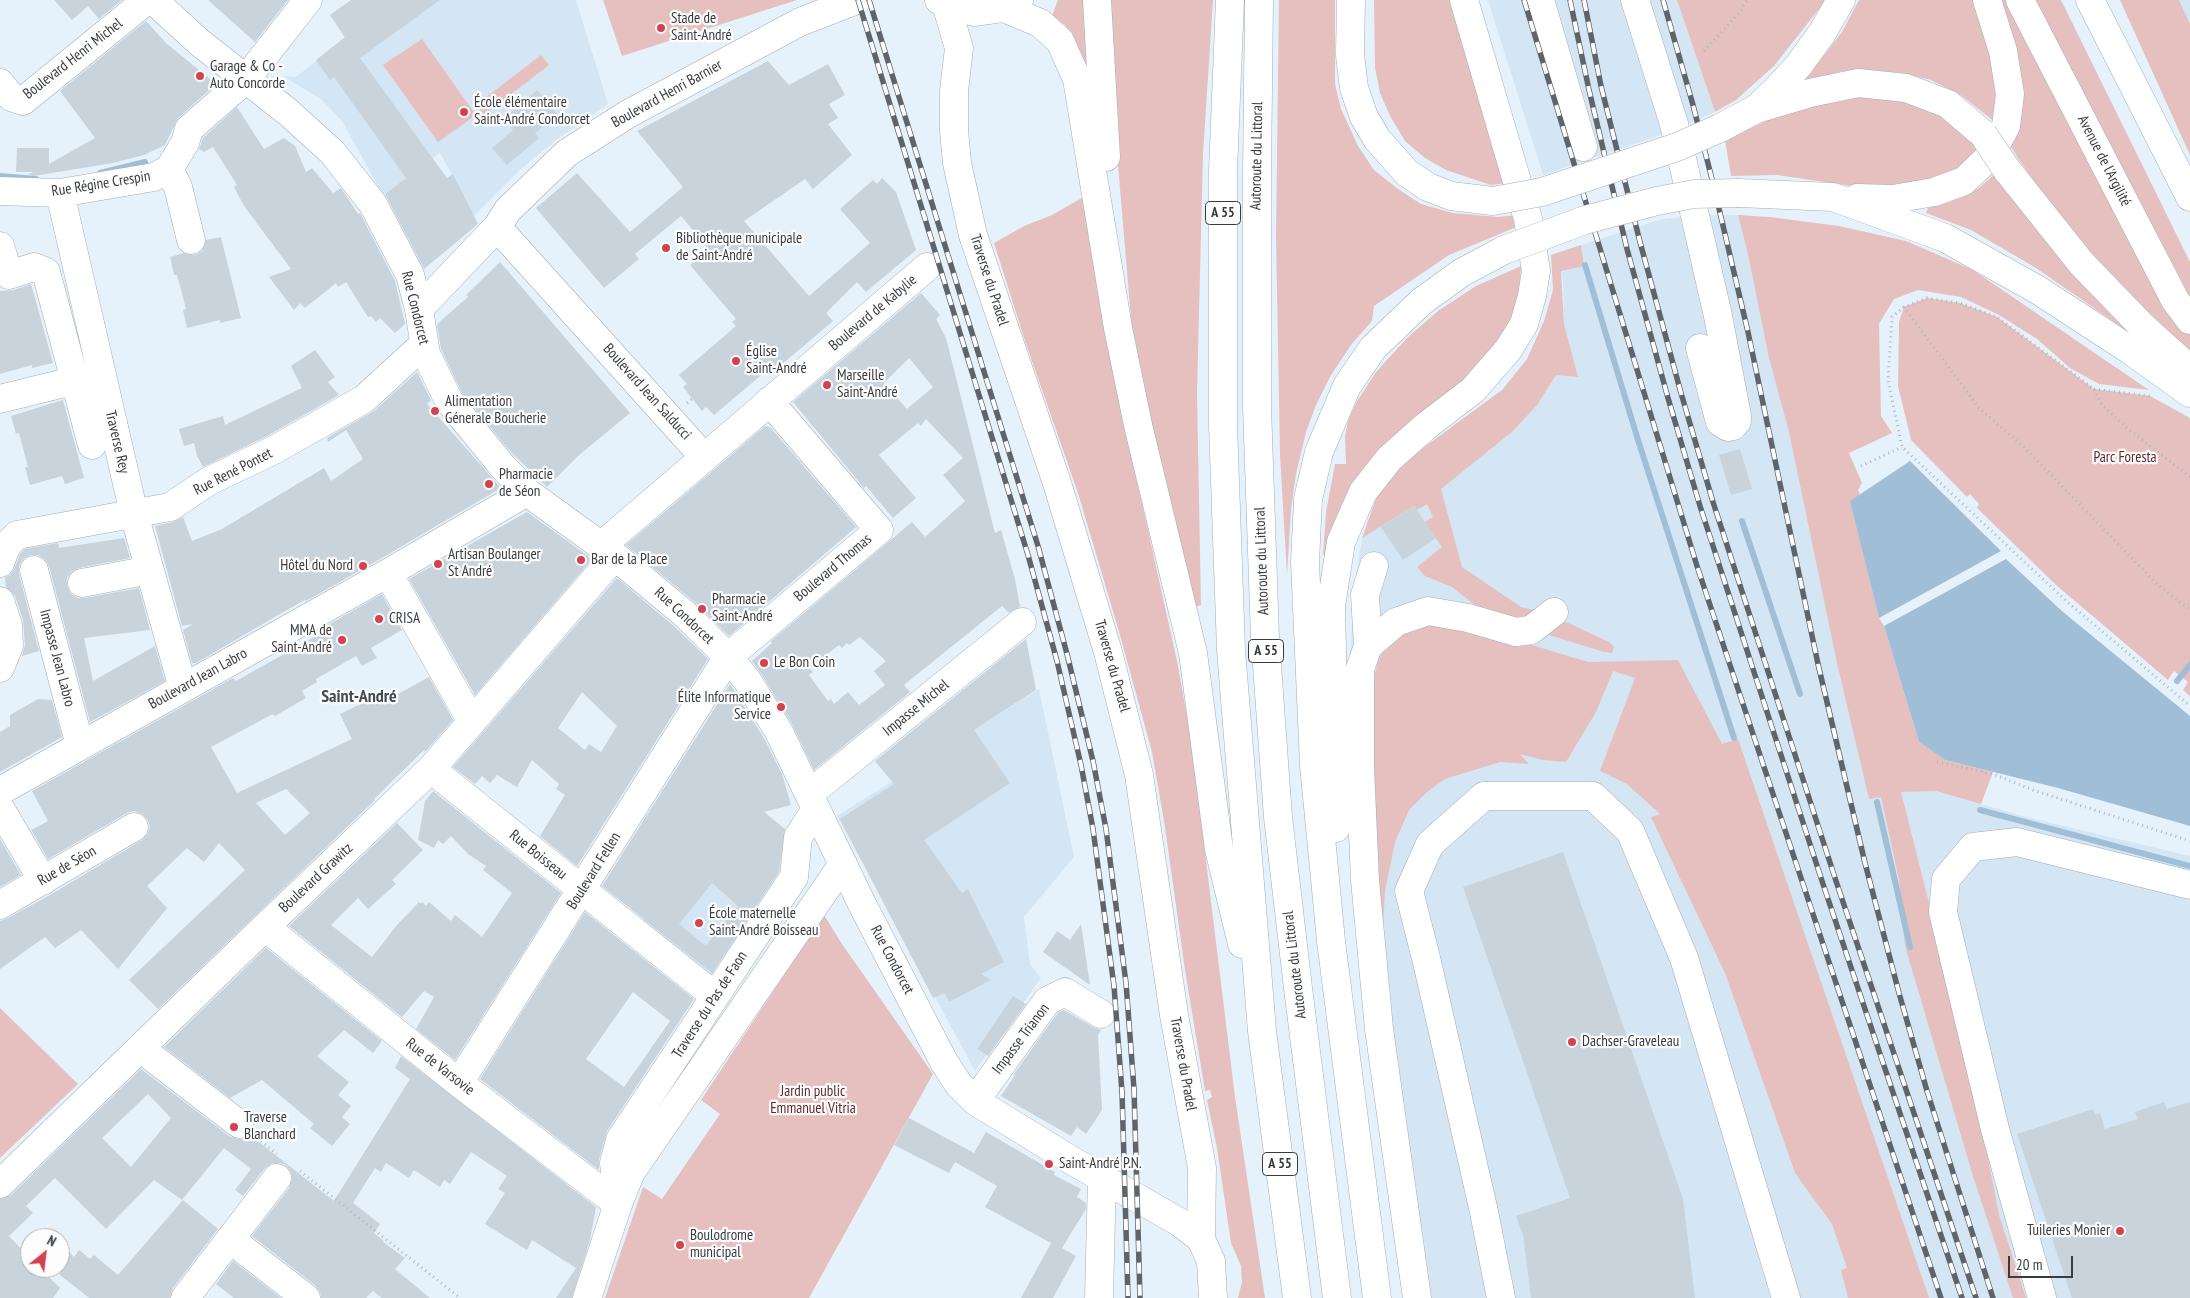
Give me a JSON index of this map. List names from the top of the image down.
{
  "streets": {
    "main road": [
      "Boulevard Henri Michel",
      "Boulevard Henri Barnier",
      "Autoroute du Littoral",
      "Avenue de l'Argilité",
      "Rue Régine Crespin",
      "A 55",
      "Traverse du Pradel",
      "Rue Condorcet",
      "Boulevard de Kabylie",
      "Boulevard Jean Salducci",
      "Traverse Rey",
      "Rue René Pontet",
      "Boulevard Thomas",
      "Impasse Jean Labro",
      "Boulevard Jean Labro",
      "Impasse Michel",
      "Rue Boisseau",
      "Rue de Séon",
      "Boulevard Fellen",
      "Boulevard Grawitz",
      "Traverse du Pas de Faon",
      "Impasse Trianon",
      "Rue de Varsovie"
    ]
  },
  "crossings": [
    ["Boulevard Henri Barnier", "Rue Condorcet"],
    ["Boulevard Henri Barnier", "Boulevard Jean Salducci"],
    ["Rue Régine Crespin", "Rue Condorcet"],
    ["Rue Régine Crespin", "Traverse Rey"],
    ["Traverse du Pradel", "Rue Condorcet"],
    ["Rue Condorcet", "Rue René Pontet"],
    ["Rue Condorcet", "Boulevard Thomas"],
    ["Rue Condorcet", "Boulevard Jean Labro"],
    ["Rue Condorcet", "Impasse Michel"],
    ["Rue Condorcet", "Boulevard Fellen"],
    ["Rue Condorcet", "Boulevard Grawitz"],
    ["Rue Condorcet", "Traverse du Pas de Faon"],
    ["Rue Condorcet", "Impasse Trianon"],
    ["Boulevard de Kabylie", "Boulevard Jean Salducci"],
    ["Boulevard de Kabylie", "Boulevard Thomas"],
    ["Traverse Rey", "Rue René Pontet"],
    ["Traverse Rey", "Boulevard Jean Labro"],
    ["Boulevard Thomas", "Boulevard Fellen"],
    ["Impasse Jean Labro", "Boulevard Jean Labro"],
    ["Impasse Michel", "Traverse du Pas de Faon"],
    ["Rue Boisseau", "Boulevard Fellen"],
    ["Rue Boisseau", "Boulevard Grawitz"],
    ["Rue Boisseau", "Traverse du Pas de Faon"],
    ["Boulevard Fellen", "Rue de Varsovie"],
    ["Boulevard Grawitz", "Rue de Varsovie"],
    ["Traverse du Pas de Faon", "Rue de Varsovie"]
  ],
  "districts": ["Saint-André"],
  "parks": ["Parc Foresta", "Jardin public Emmanuel Vitria"],
  "places": [
    "Stade de Saint-André",
    "Garage & Co - Auto Concorde",
    "École élémentaire Saint-André Condorcet",
    "Bibliothèque municipale de Saint-André",
    "Église Saint-André",
    "Marseille Saint-André",
    "Alimentation Génerale Boucherie",
    "Pharmacie de Séon",
    "Bar de la Place",
    "Artisan Boulanger St André",
    "Hôtel du Nord",
    "Pharmacie Saint-André",
    "CRISA",
    "MMA de Saint-André",
    "Le Bon Coin",
    "Élite Informatique Service",
    "École maternelle Saint-André Boisseau",
    "Dachser-Graveleau",
    "Traverse Blanchard",
    "Saint-André P.N.",
    "Tuileries Monier",
    "Boulodrome municipal"
  ],
  "scale_bar": "20 m",
  "north": "top right"
}
